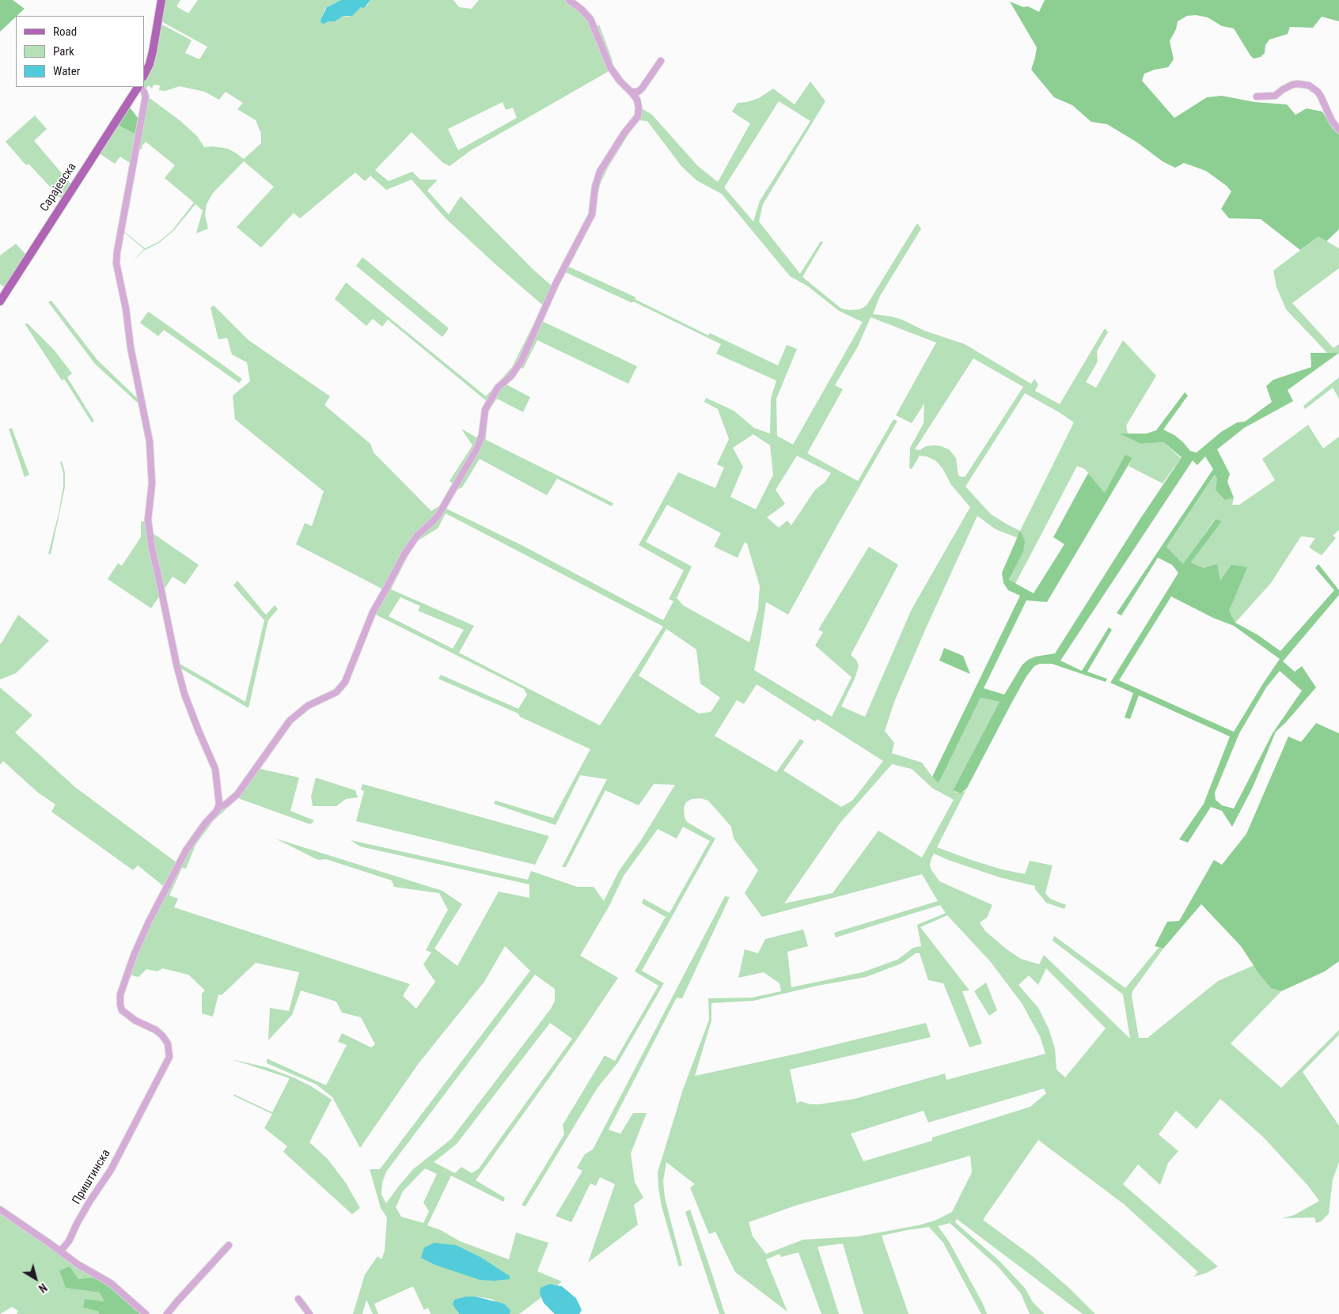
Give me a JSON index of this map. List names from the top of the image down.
{
  "streets": {
    "main road": ["Сарајевска"],
    "street": ["Приштинска"]
  },
  "crossings": [
    ["Сарајевска", "Приштинска"]
  ],
  "legend": ["Road", "Park", "Water"],
  "north": "bottom right"
}
